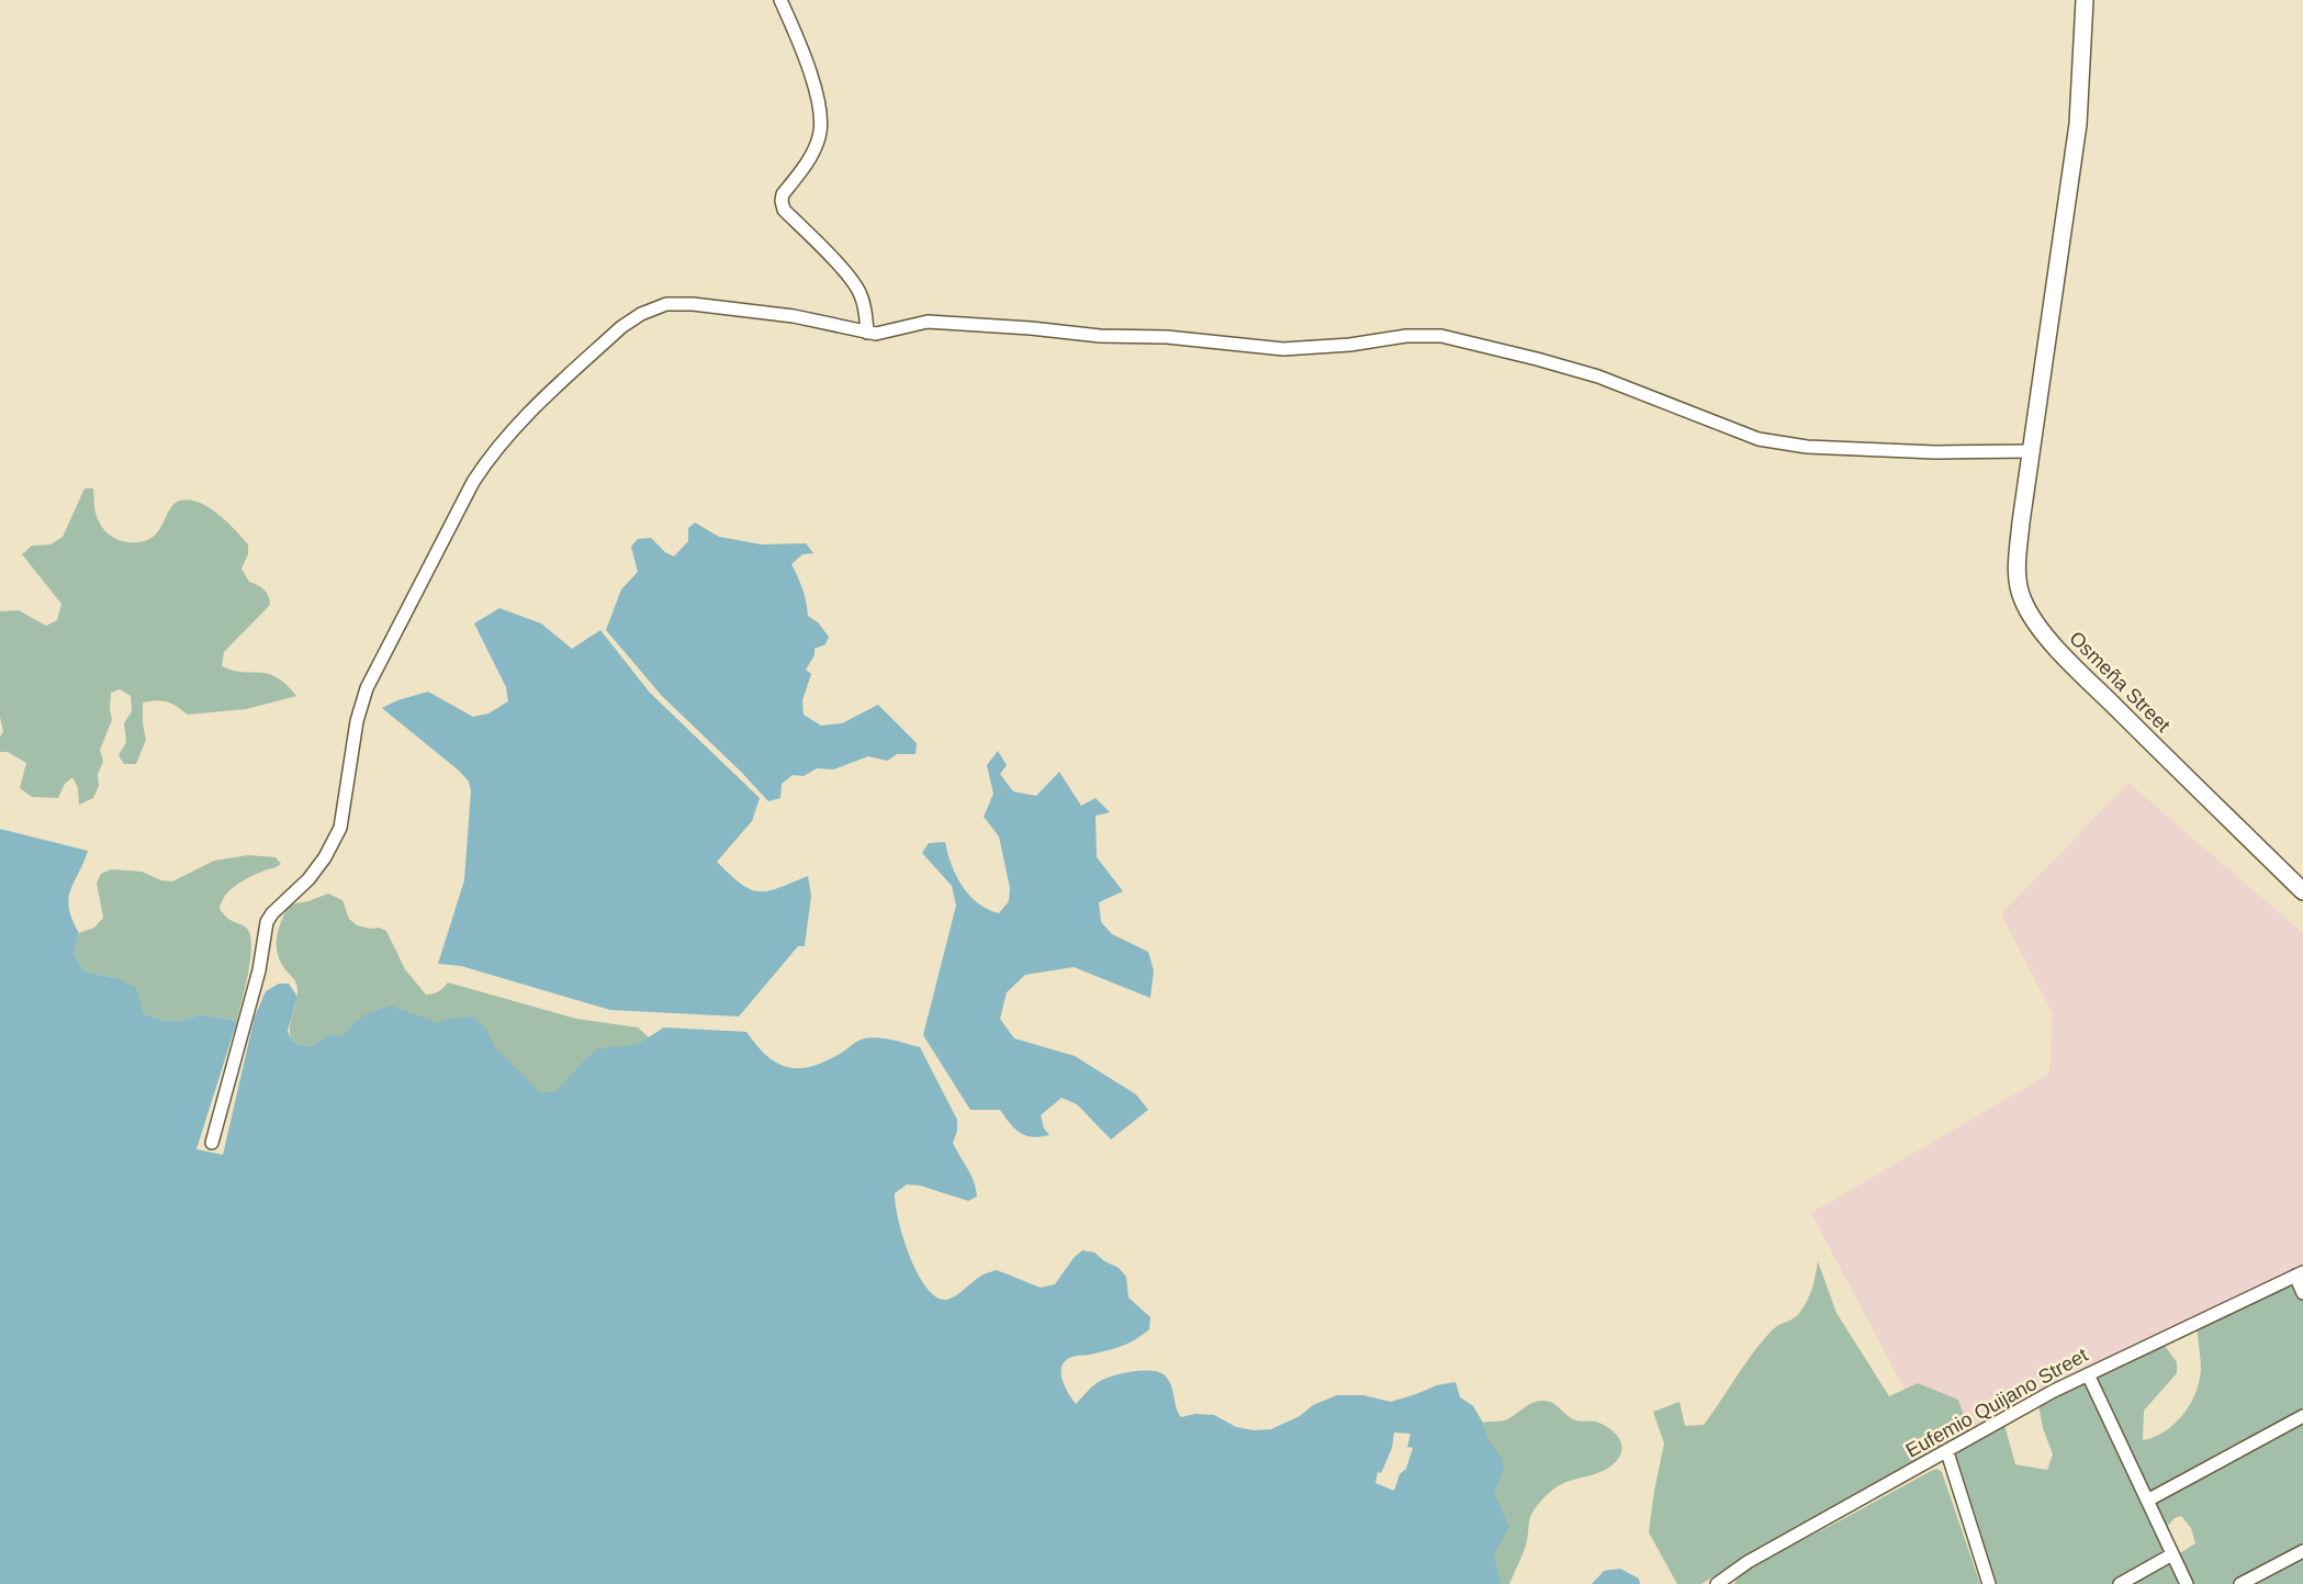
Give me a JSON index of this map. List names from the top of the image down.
{
  "streets": {
    "main road": ["Osmeña Street"],
    "street": ["Eufemio Quijano Street"]
  }
}
